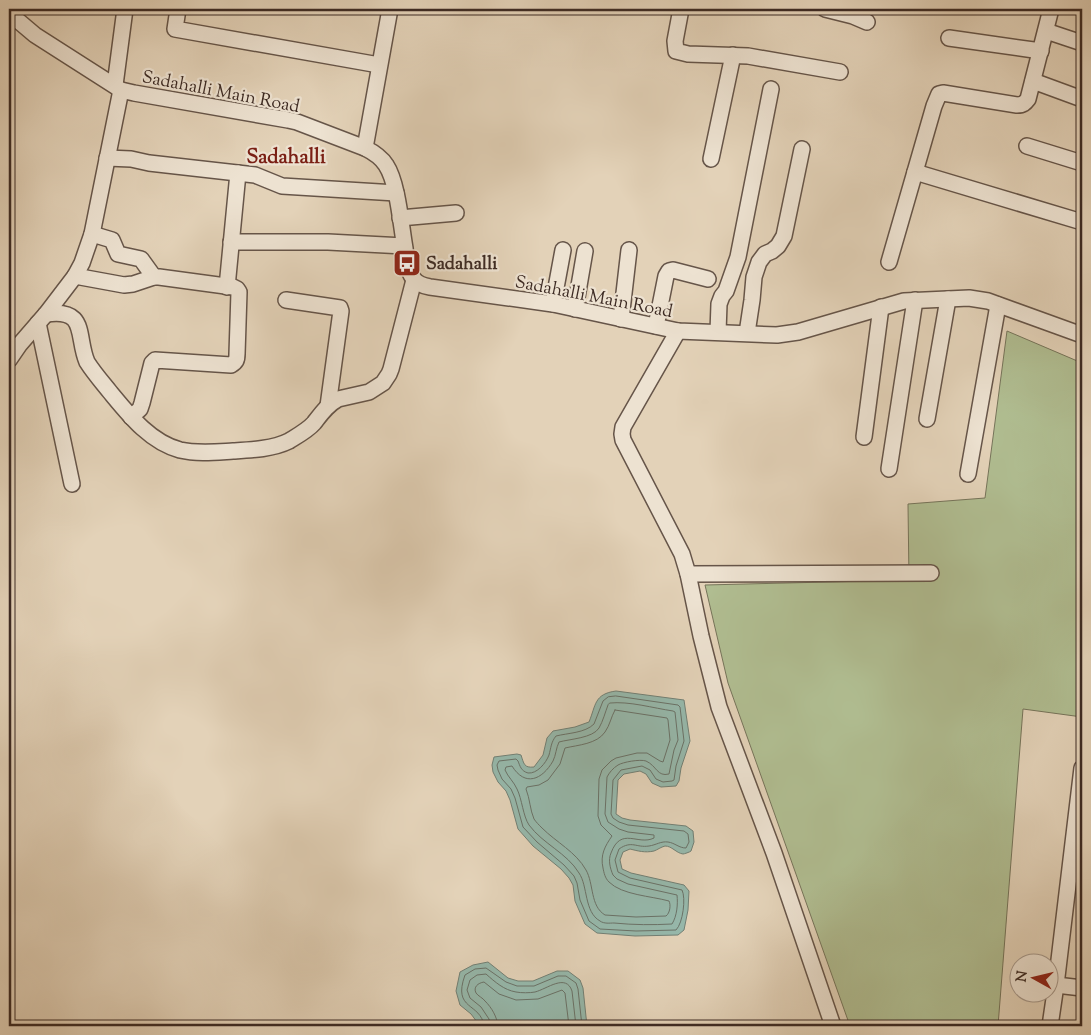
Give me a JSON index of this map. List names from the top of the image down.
{
  "streets": {
    "street": ["Sadahalli Main Road"]
  },
  "districts": ["Sadahalli"],
  "places": {
    "bus stop": ["Sadahalli"]
  },
  "north": "left"
}
